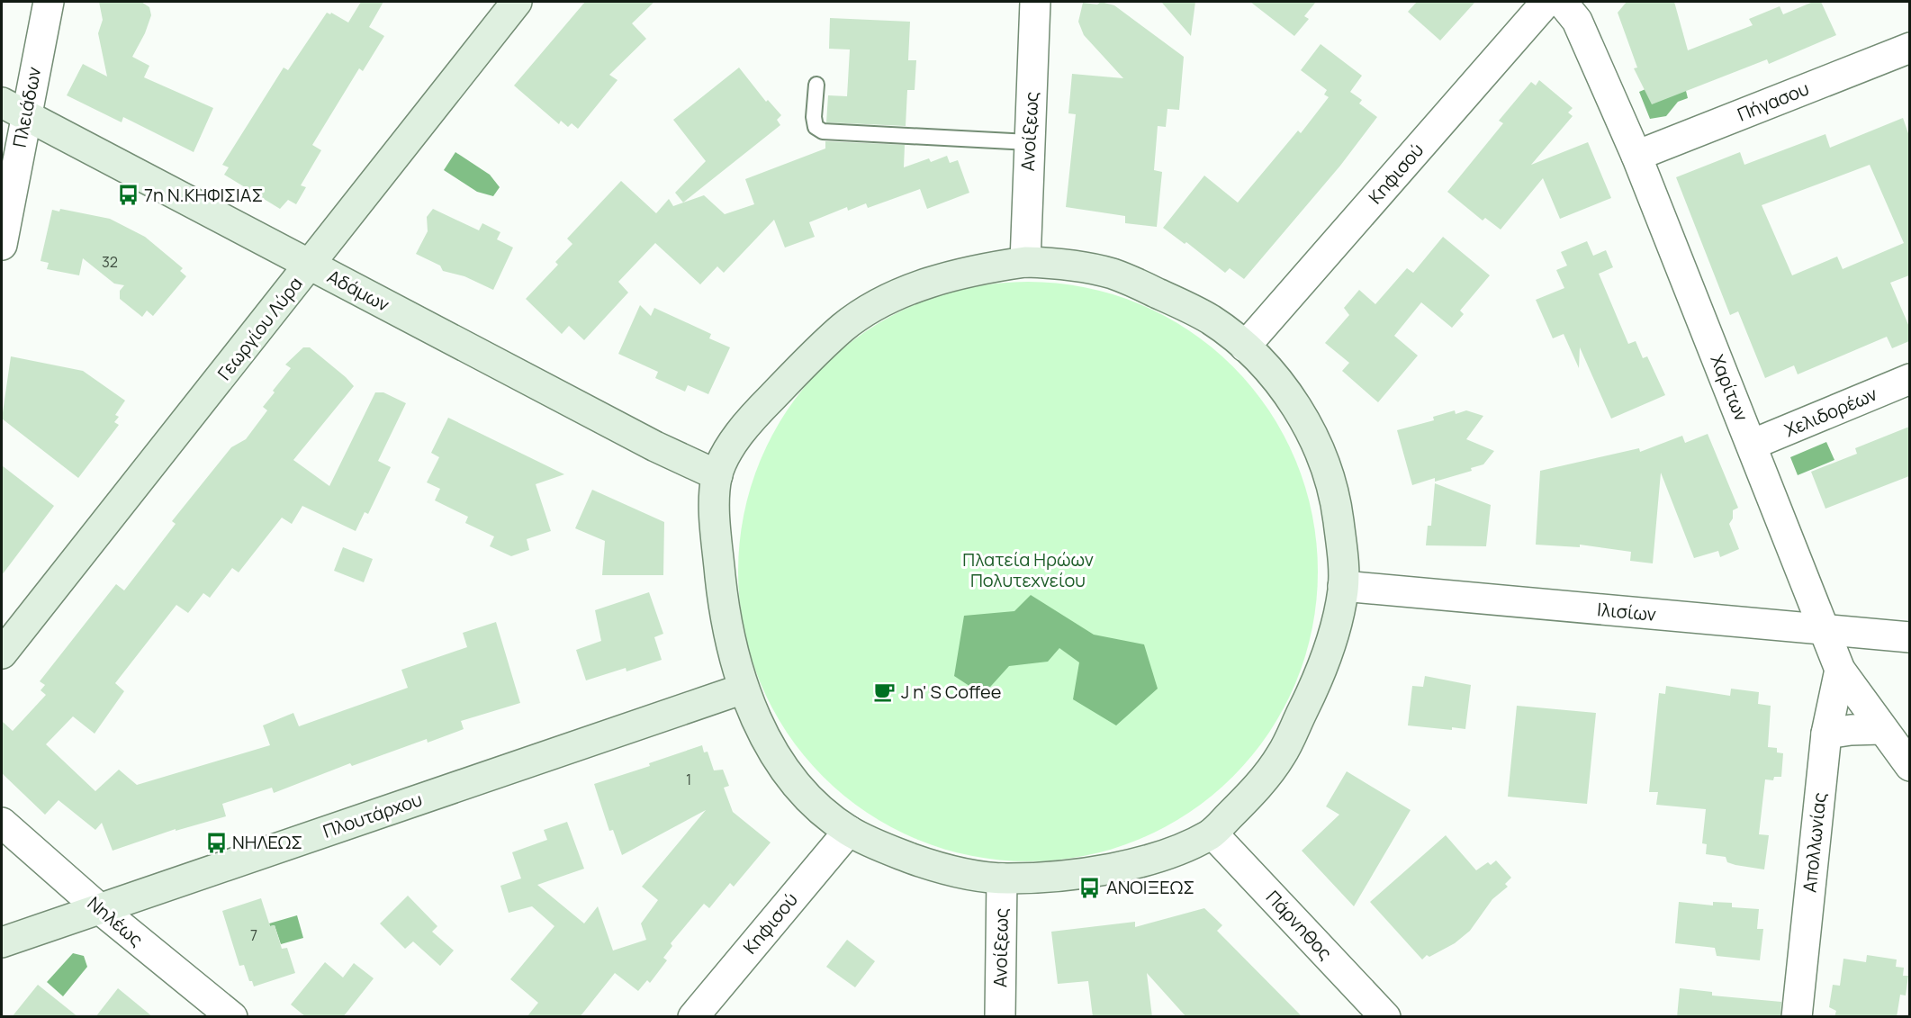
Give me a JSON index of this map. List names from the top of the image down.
{
  "streets": {
    "street": [
      "Πήγασου",
      "Πλειάδων",
      "Ανοίξεως",
      "Κηφισού",
      "Αδάμων",
      "Γεωργίου Λύρα",
      "Χαρίτων",
      "Χελιδορέων",
      "Ιλισίων",
      "Πλουτάρχου",
      "Απολλωνίας",
      "Νηλέως",
      "Πάρνηθος"
    ]
  },
  "crossings": [
    ["Πήγασου", "Χαρίτων"],
    ["Πλειάδων", "Αδάμων"],
    ["Αδάμων", "Γεωργίου Λύρα"],
    ["Χαρίτων", "Χελιδορέων"],
    ["Χαρίτων", "Ιλισίων"],
    ["Χαρίτων", "Απολλωνίας"],
    ["Πλουτάρχου", "Νηλέως"]
  ],
  "parks": ["Πλατεία Ηρώων Πολυτεχνείου"],
  "places": {
    "bus stop": ["7η Ν.ΚΗΦΙΣΙΑΣ", "ΝΗΛΕΩΣ", "ΑΝΟΙΞΕΩΣ"],
    "cafe": ["J n' S Coffee"]
  },
  "house_numbers": ["32", "1", "7"]
}
